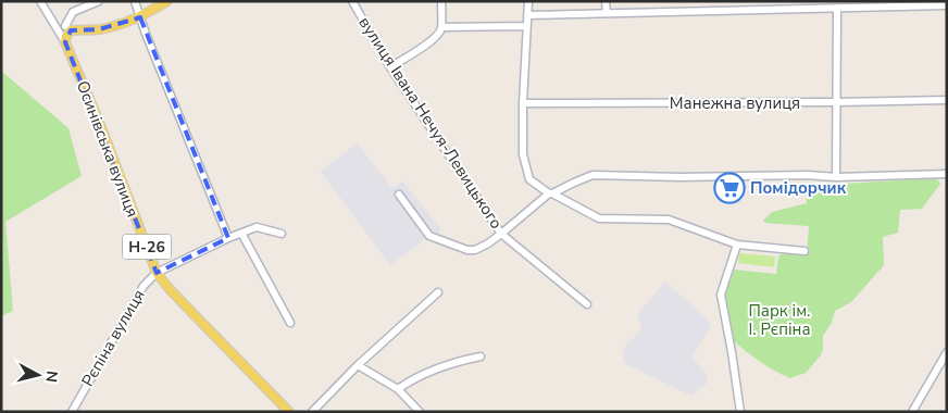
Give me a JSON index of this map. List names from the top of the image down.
{
  "streets": {
    "main road": ["Осинівська вулиця", "Н-26"],
    "street": ["Манежна вулиця", "вулиця Івана Нечуя-Левицького", "Рєпіна вулиця"]
  },
  "crossings": [
    ["Осинівська вулиця", "Рєпіна вулиця"]
  ],
  "parks": ["Парк ім. І. Рєпіна"],
  "places": {
    "supermarket": ["Помідорчик"]
  },
  "north": "right"
}
